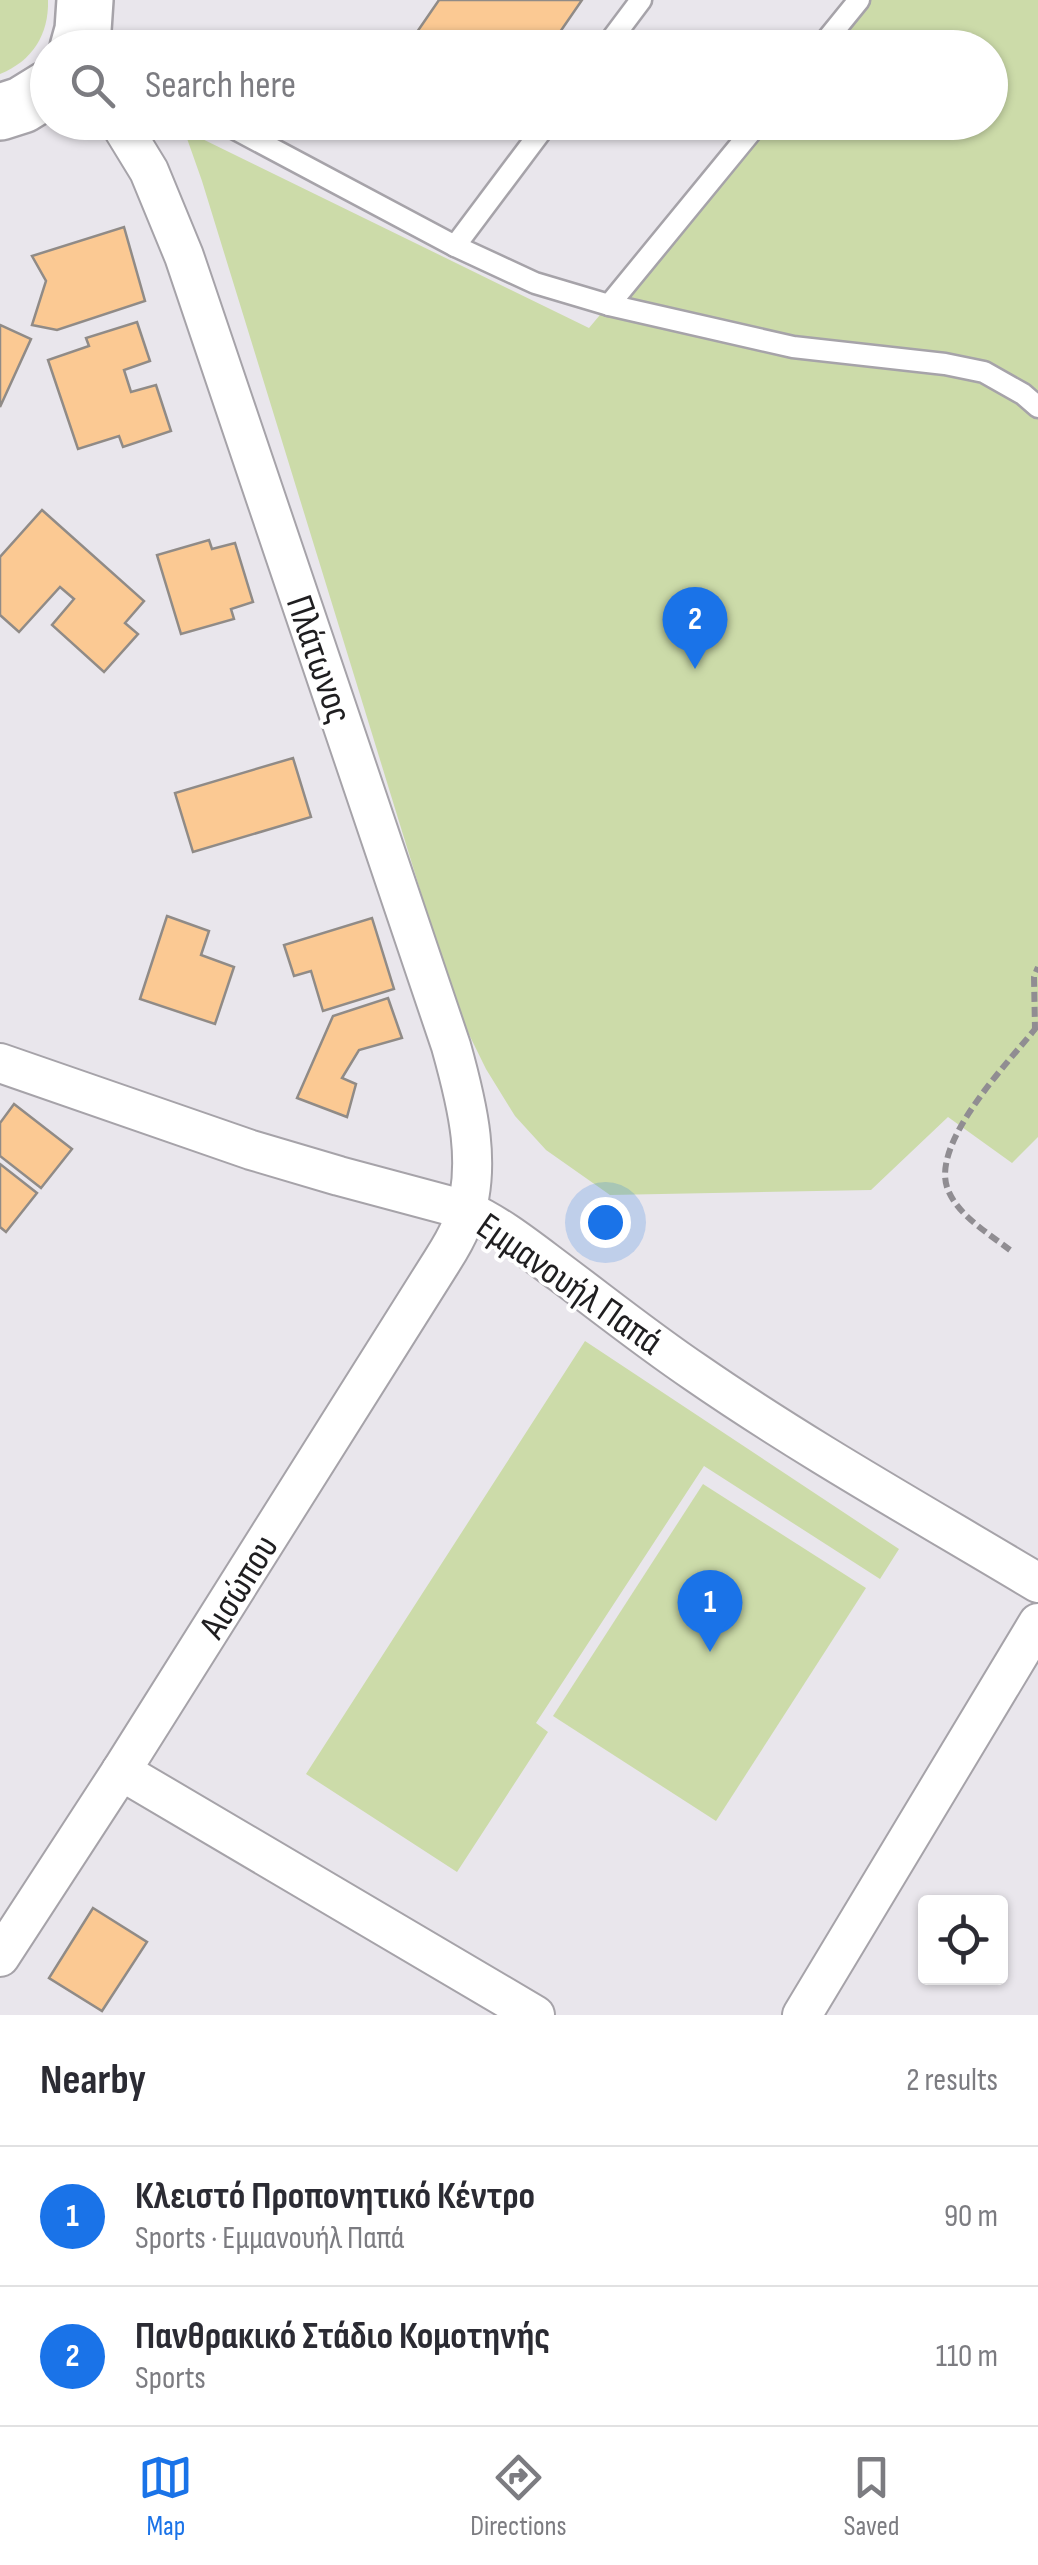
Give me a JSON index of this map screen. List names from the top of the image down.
{
  "streets": {
    "street": ["Πλάτωνος", "Εμμανουήλ Παπά", "Αισώπου"]
  },
  "crossings": [
    ["Πλάτωνος", "Εμμανουήλ Παπά"],
    ["Πλάτωνος", "Αισώπου"],
    ["Εμμανουήλ Παπά", "Αισώπου"]
  ],
  "page": {
    "search": "Search here",
    "pins": ["2", "1"],
    "heading": ["Nearby", "2 results"],
    "list": [
      {
        "mark": "1",
        "name": "Κλειστό Προπονητικό Κέντρο",
        "note": "Sports · Εμμανουήλ Παπά",
        "value": "90 m"
      },
      {
        "mark": "2",
        "name": "Πανθρακικό Στάδιο Κομοτηνής",
        "note": "Sports",
        "value": "110 m"
      }
    ],
    "nav": ["Map", "Directions", "Saved"]
  }
}
